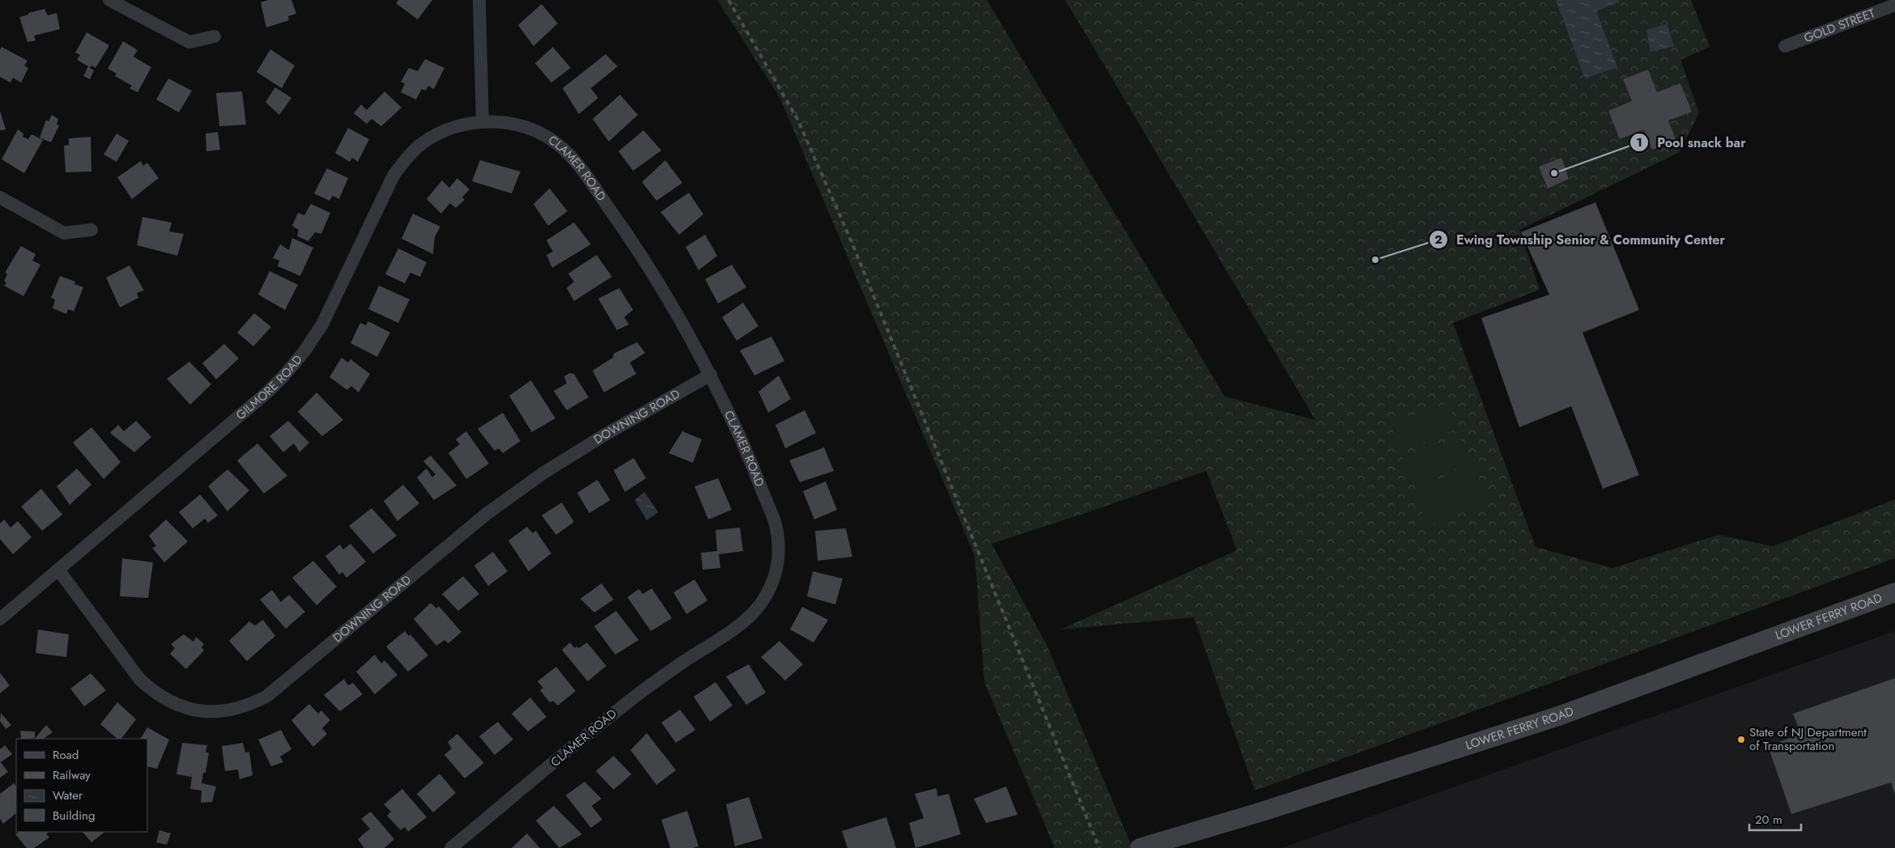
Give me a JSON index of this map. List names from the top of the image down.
{
  "streets": {
    "street": [
      "GOLD STREET",
      "CLAMER ROAD",
      "GILMORE ROAD",
      "DOWNING ROAD",
      "LOWER FERRY ROAD"
    ]
  },
  "crossings": [
    ["CLAMER ROAD", "GILMORE ROAD"],
    ["CLAMER ROAD", "DOWNING ROAD"],
    ["GILMORE ROAD", "DOWNING ROAD"]
  ],
  "places": ["Pool snack bar", "Ewing Township Senior & Community Center", "State of NJ Department of Transportation"],
  "legend": [
    "Road",
    "Railway",
    "Water",
    "Building"
  ],
  "scale_bar": "20 m"
}
